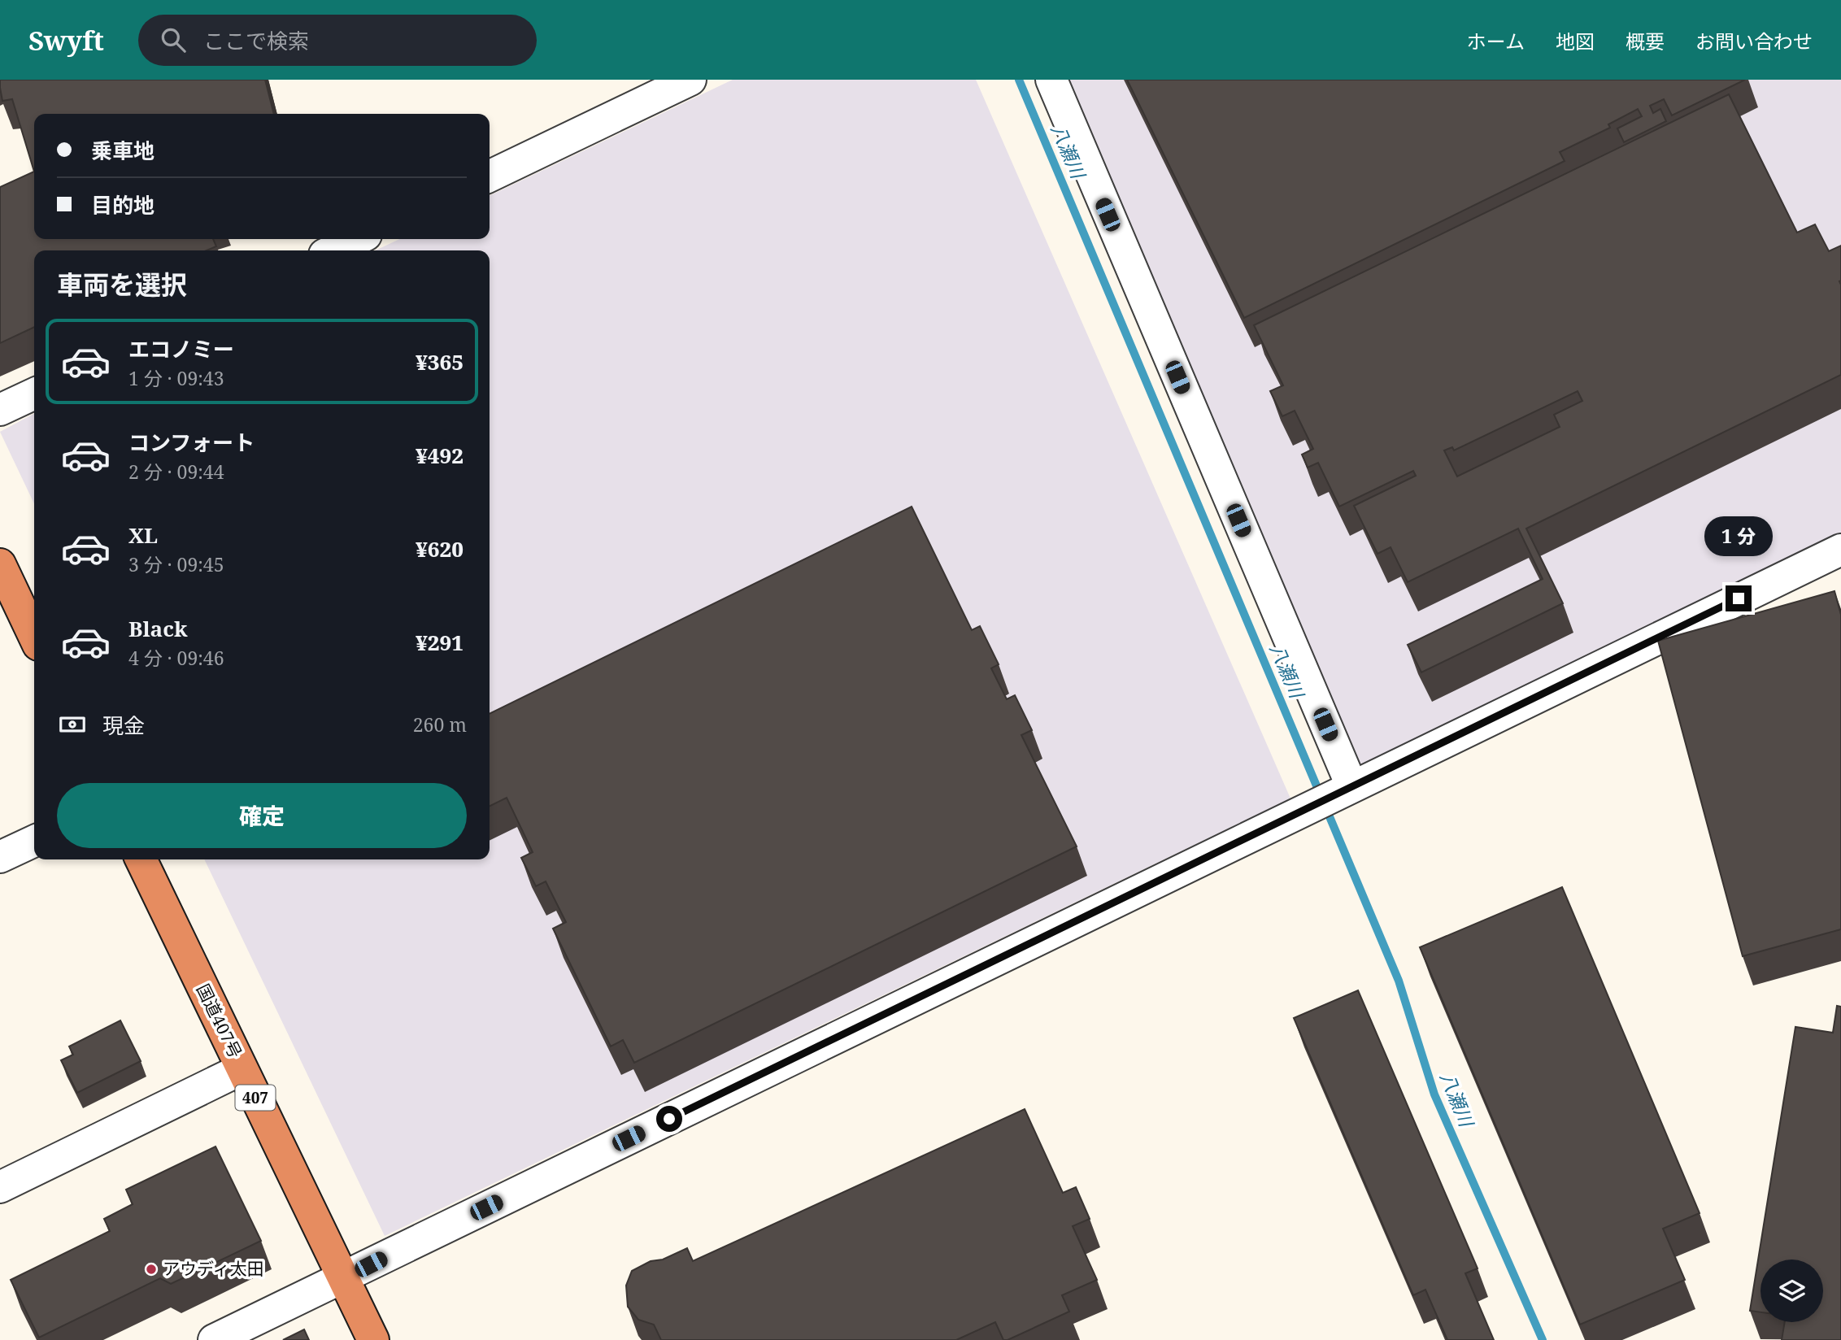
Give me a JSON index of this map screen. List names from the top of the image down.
{
  "streets": {
    "highway": ["国道407号", "407"]
  },
  "water": ["八瀬川"],
  "places": ["アウディ太田"],
  "page": {
    "header": "Swyft",
    "search": "ここで検索",
    "nav": [
      "ホーム",
      "地図",
      "概要",
      "お問い合わせ"
    ],
    "banner": ["乗車地", "目的地"],
    "heading": "車両を選択",
    "list": [
      {
        "name": "エコノミー",
        "note": "1 分 · 09:43",
        "value": "¥365"
      },
      {
        "name": "コンフォート",
        "note": "2 分 · 09:44",
        "value": "¥492"
      },
      {
        "name": "XL",
        "note": "3 分 · 09:45",
        "value": "¥620"
      },
      {
        "name": "Black",
        "note": "4 分 · 09:46",
        "value": "¥291"
      }
    ],
    "bubble": "1 分",
    "pay": ["現金", "260 m"],
    "buttons": "確定"
  }
}
